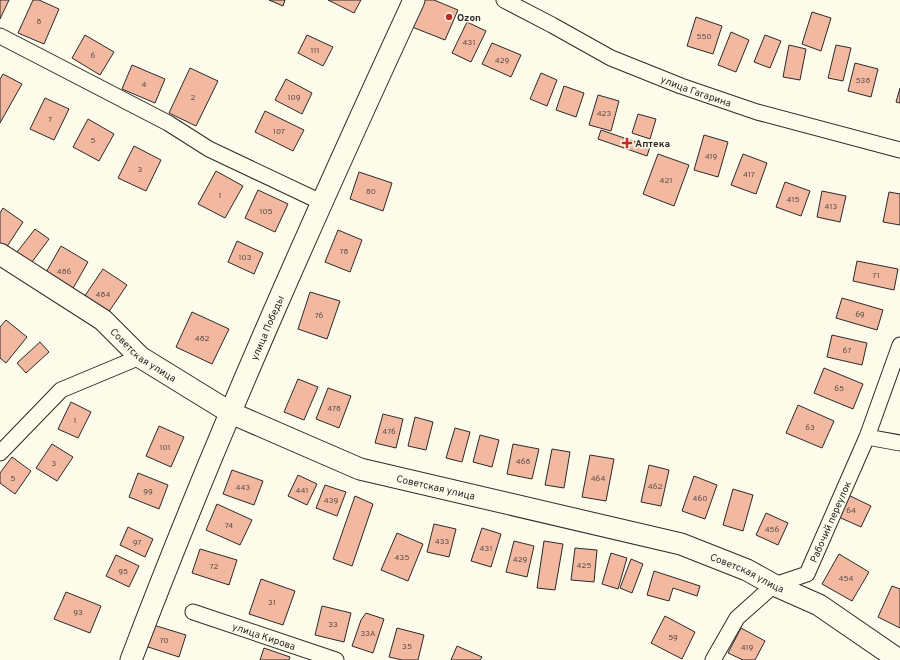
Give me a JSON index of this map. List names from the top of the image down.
{
  "streets": {
    "street": [
      "улица Гагарина",
      "улица Победы",
      "Советская улица",
      "Рабочий переулок",
      "улица Кирова"
    ]
  },
  "crossings": [
    ["улица Победы", "Советская улица"],
    ["Советская улица", "Рабочий переулок"]
  ],
  "places": {
    "other": ["Ozon"],
    "health": ["Аптека"]
  },
  "house_numbers": [
    "8",
    "550",
    "431",
    "111",
    "6",
    "429",
    "538",
    "4",
    "2",
    "109",
    "423",
    "7",
    "107",
    "5",
    "419",
    "3",
    "417",
    "421",
    "80",
    "1",
    "415",
    "413",
    "105",
    "78",
    "103",
    "486",
    "71",
    "484",
    "69",
    "76",
    "482",
    "67",
    "65",
    "478",
    "1",
    "63",
    "476",
    "101",
    "468",
    "3",
    "5",
    "464",
    "462",
    "443",
    "441",
    "99",
    "460",
    "439",
    "64",
    "74",
    "456",
    "433",
    "97",
    "431",
    "435",
    "429",
    "425",
    "72",
    "95",
    "454",
    "31",
    "93",
    "33",
    "33А",
    "59",
    "70",
    "35",
    "419"
  ]
}
